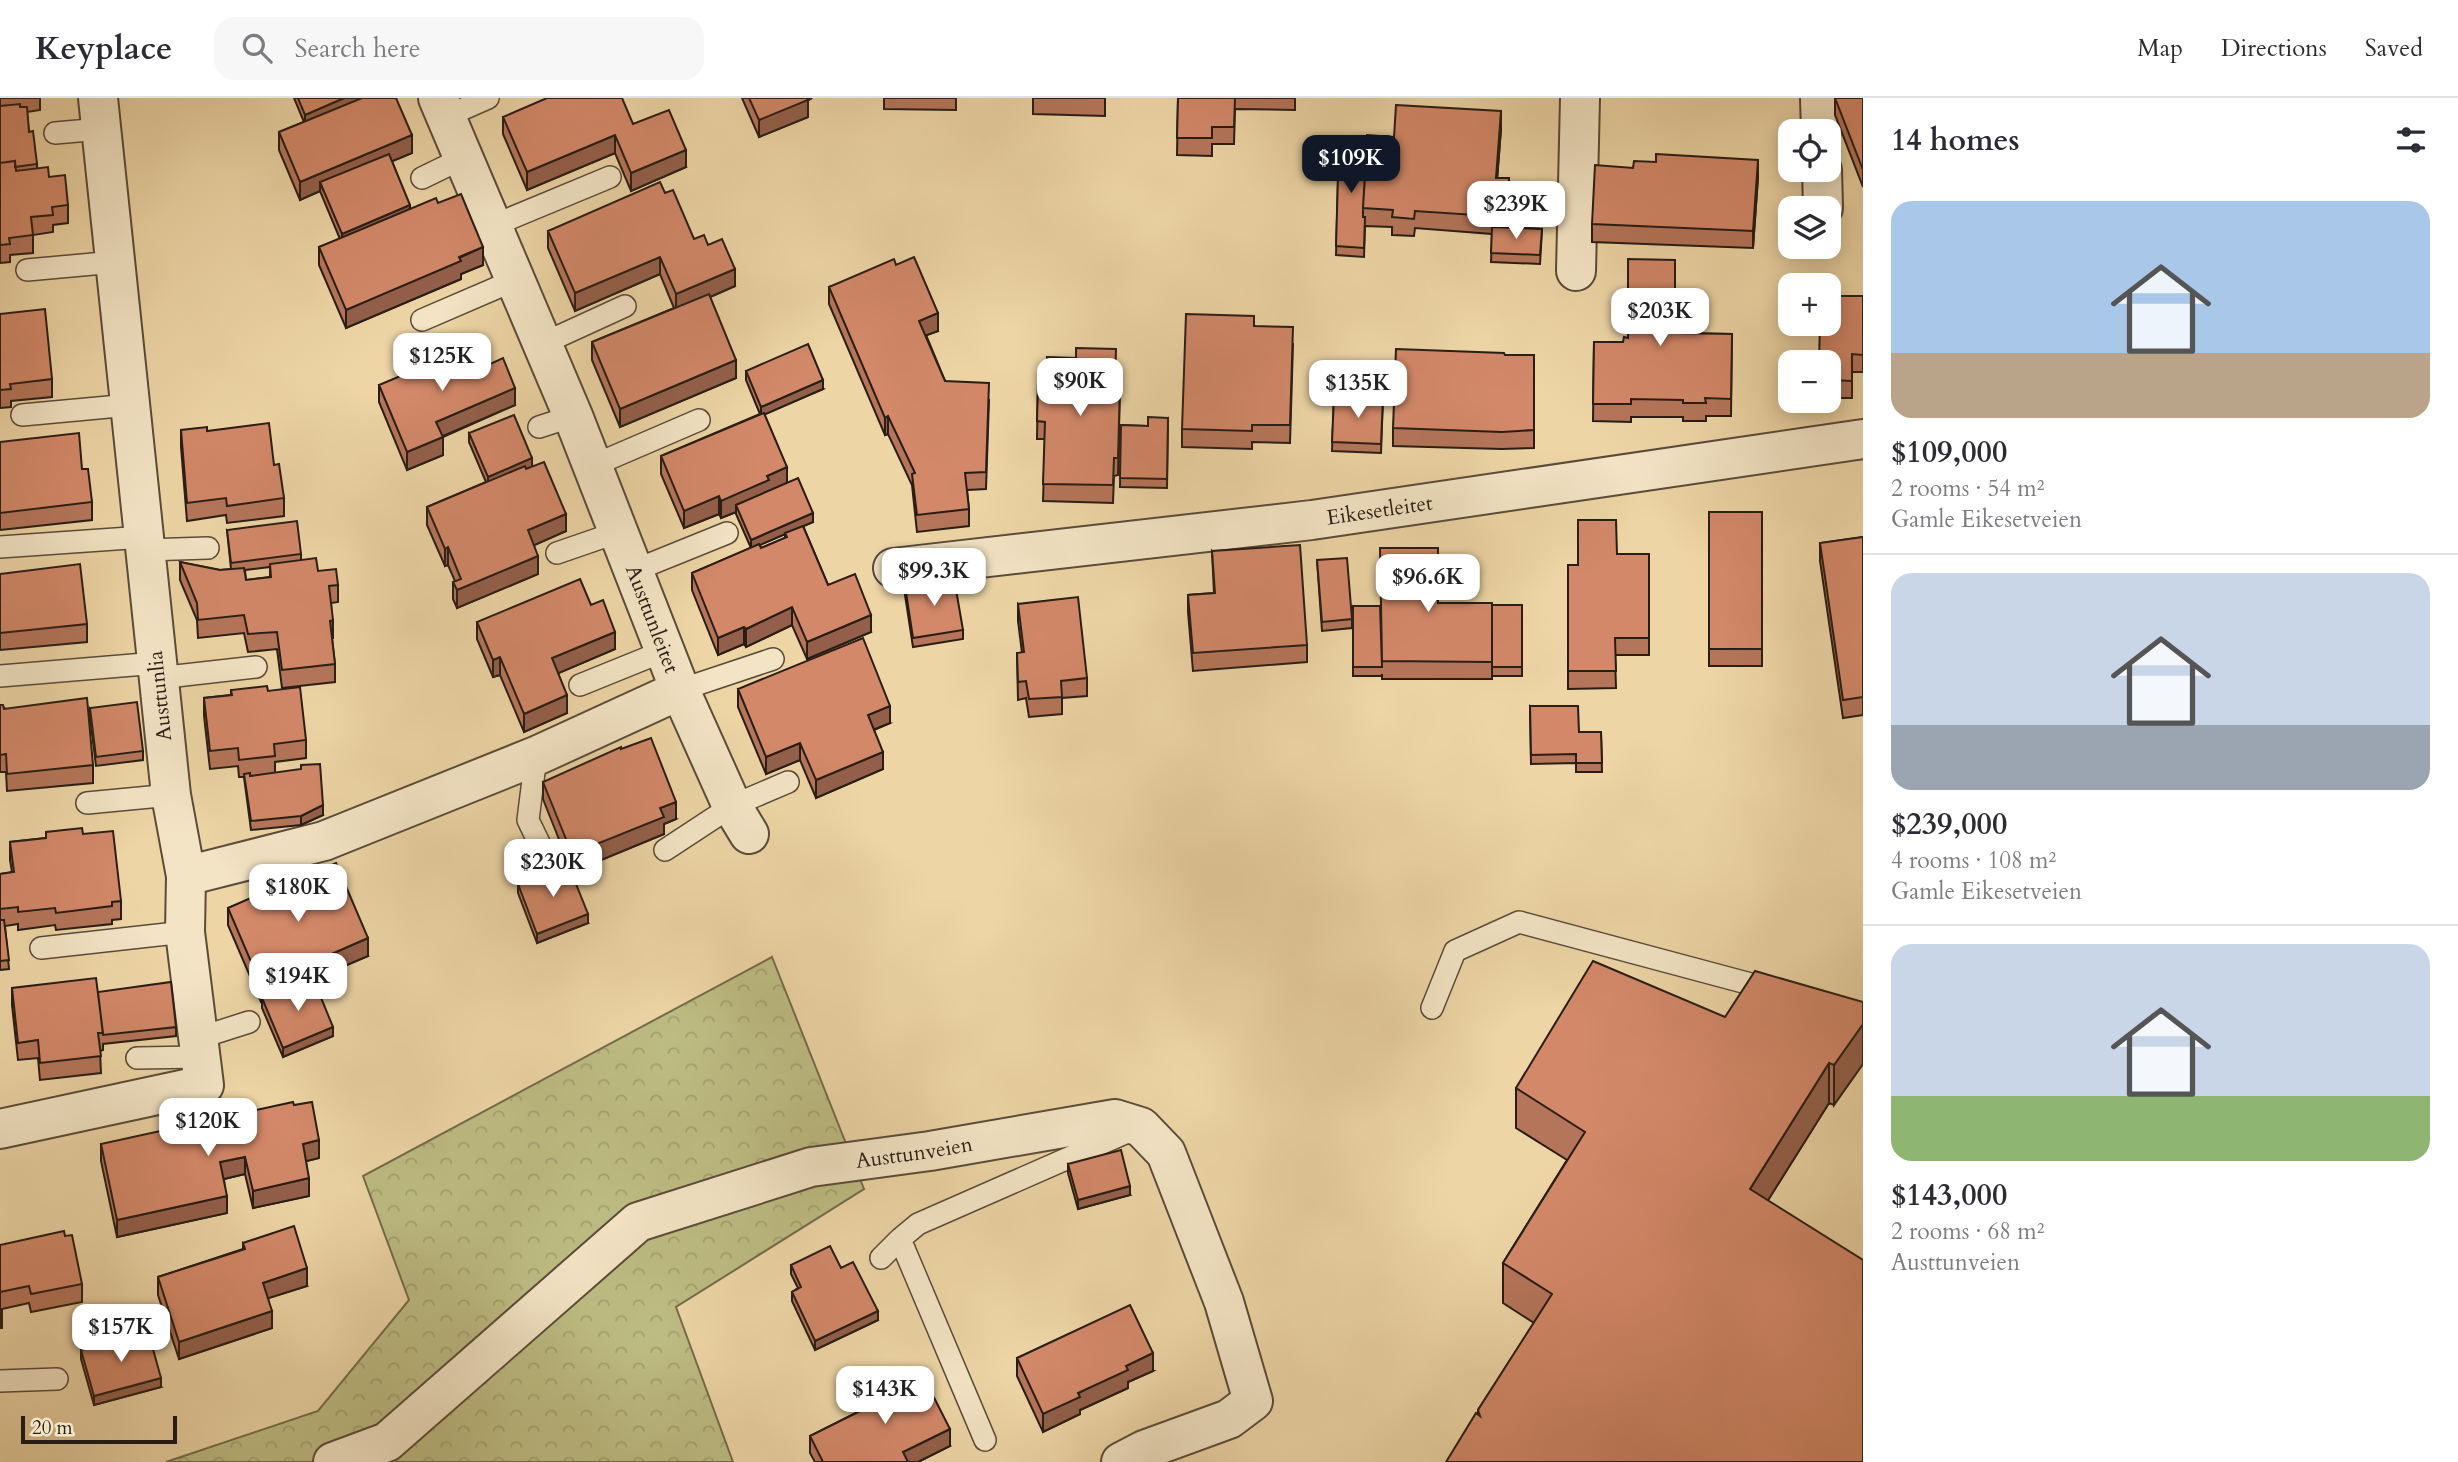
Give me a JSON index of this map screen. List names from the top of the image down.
{
  "streets": {
    "street": [
      "Eikesetleitet",
      "Austtunleitet",
      "Austtunlia",
      "Austtunveien"
    ]
  },
  "crossings": [
    ["Austtunleitet", "Austtunlia"]
  ],
  "scale_bar": "20 m",
  "page": {
    "header": "Keyplace",
    "search": "Search here",
    "nav": ["Map", "Directions", "Saved"],
    "heading": "14 homes",
    "map_buttons": ["+", "−"],
    "price": [
      "$109K",
      "$239K",
      "$203K",
      "$125K",
      "$90K",
      "$135K",
      "$99.3K",
      "$96.6K",
      "$230K",
      "$180K",
      "$194K",
      "$120K",
      "$157K",
      "$143K"
    ],
    "list": [
      {
        "name": "$109,000",
        "note": "2 rooms · 54 m² · Gamle Eikesetveien"
      },
      {
        "name": "$239,000",
        "note": "4 rooms · 108 m² · Gamle Eikesetveien"
      },
      {
        "name": "$143,000",
        "note": "2 rooms · 68 m² · Austtunveien"
      }
    ],
    "scale": "20 m"
  }
}
